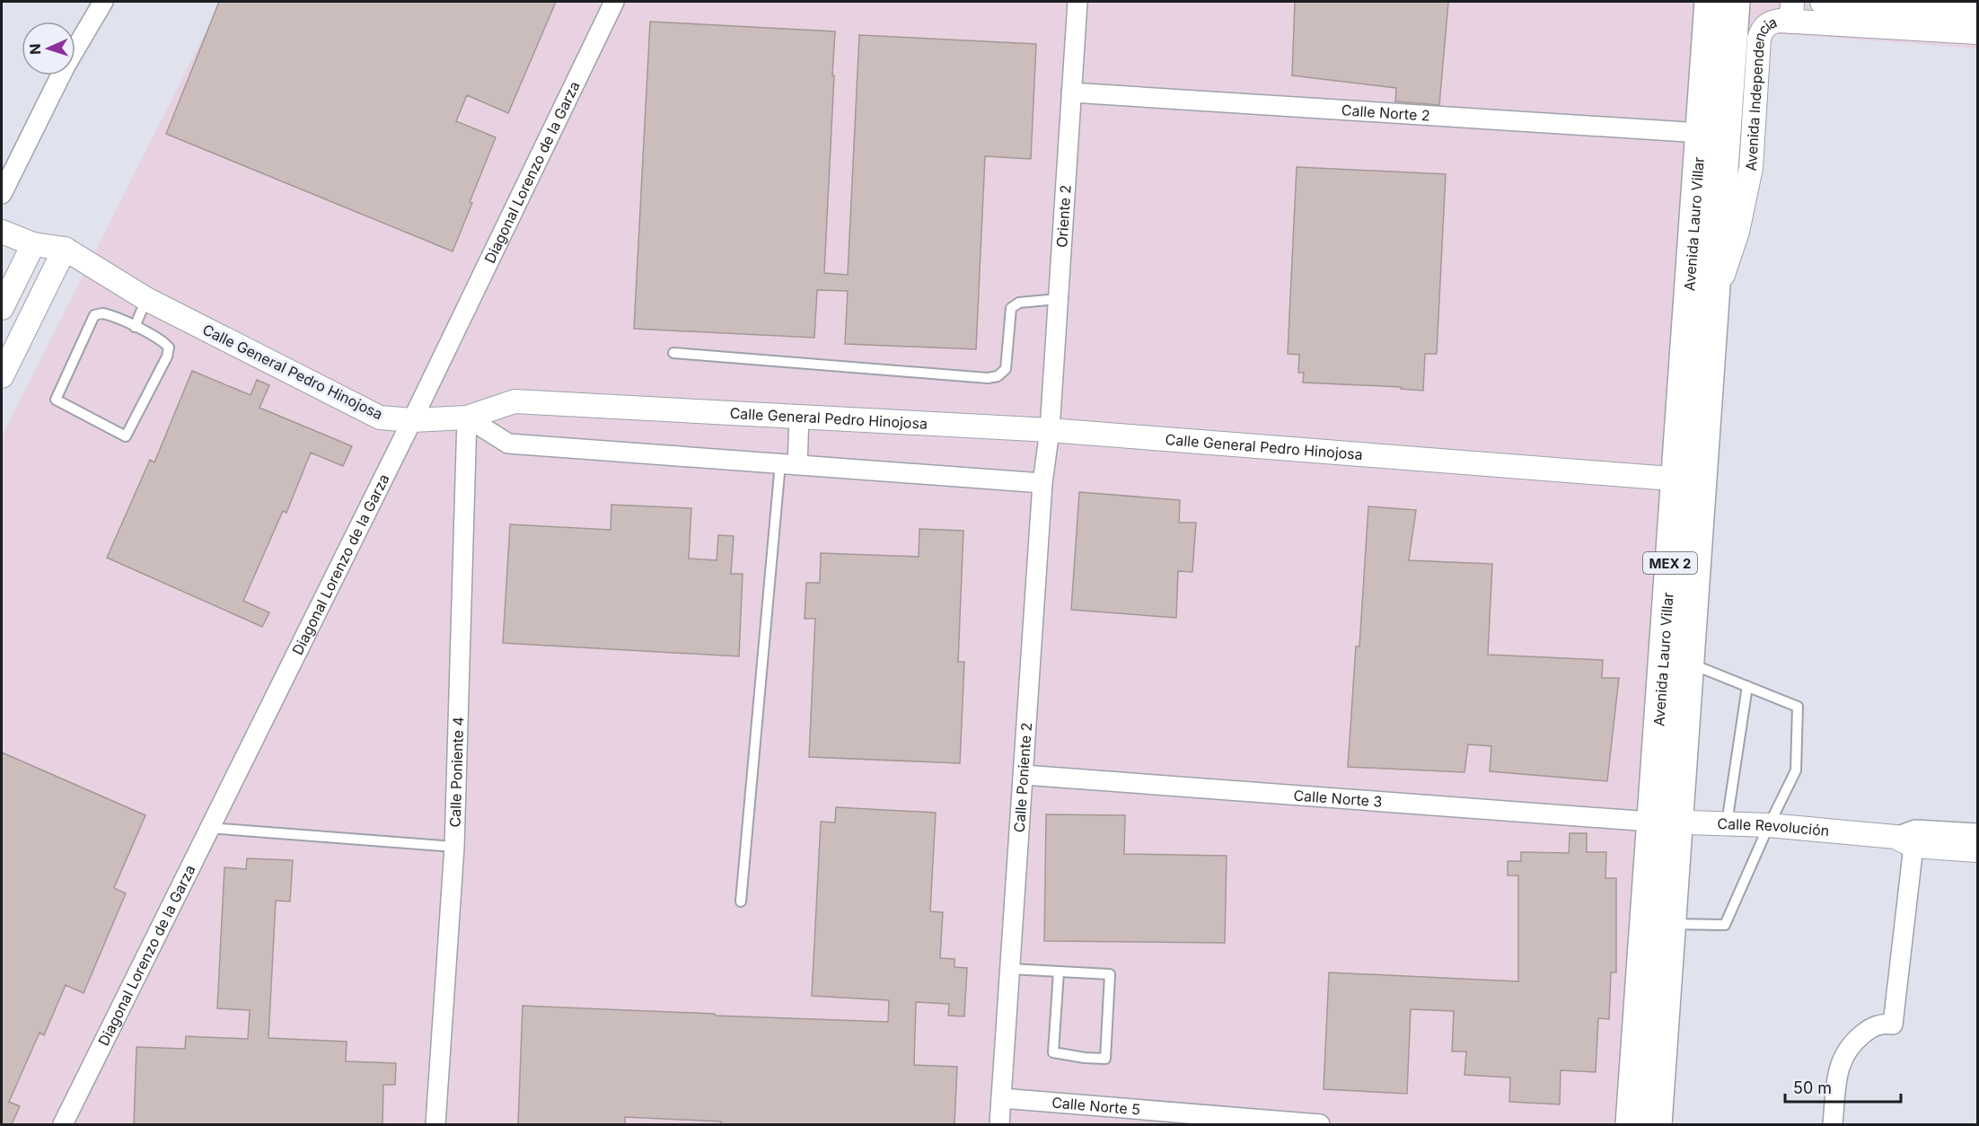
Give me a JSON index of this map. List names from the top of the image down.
{
  "streets": {
    "main road": ["Avenida Lauro Villar", "MEX 2"],
    "street": [
      "Avenida Independencia",
      "Calle Norte 2",
      "Diagonal Lorenzo de la Garza",
      "Oriente 2",
      "Calle General Pedro Hinojosa",
      "Calle Poniente 4",
      "Calle Poniente 2",
      "Calle Norte 3",
      "Calle Revolución",
      "Calle Norte 5"
    ]
  },
  "crossings": [
    ["Avenida Independencia", "Avenida Lauro Villar"],
    ["Calle Norte 2", "Oriente 2"],
    ["Calle Norte 2", "Avenida Lauro Villar"],
    ["Diagonal Lorenzo de la Garza", "Calle General Pedro Hinojosa"],
    ["Oriente 2", "Calle General Pedro Hinojosa"],
    ["Oriente 2", "Calle Poniente 2"],
    ["Avenida Lauro Villar", "Calle General Pedro Hinojosa"],
    ["Avenida Lauro Villar", "Calle Norte 3"],
    ["Avenida Lauro Villar", "Calle Revolución"],
    ["Calle General Pedro Hinojosa", "Calle Poniente 4"],
    ["Calle General Pedro Hinojosa", "Calle Poniente 2"],
    ["Calle Poniente 2", "Calle Norte 3"],
    ["Calle Poniente 2", "Calle Norte 5"],
    ["Calle Norte 3", "Calle Revolución"]
  ],
  "scale_bar": "50 m",
  "north": "left"
}
